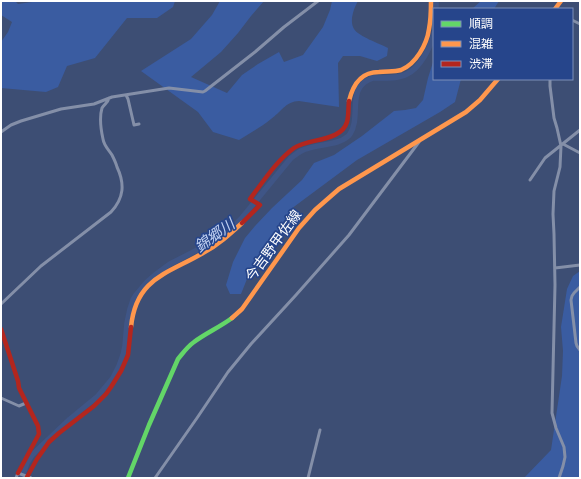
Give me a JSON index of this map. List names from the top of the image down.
{
  "streets": {
    "street": ["今吉野甲佐線"]
  },
  "water": ["錦郷川"],
  "legend": ["順調", "混雑", "渋滞"]
}
